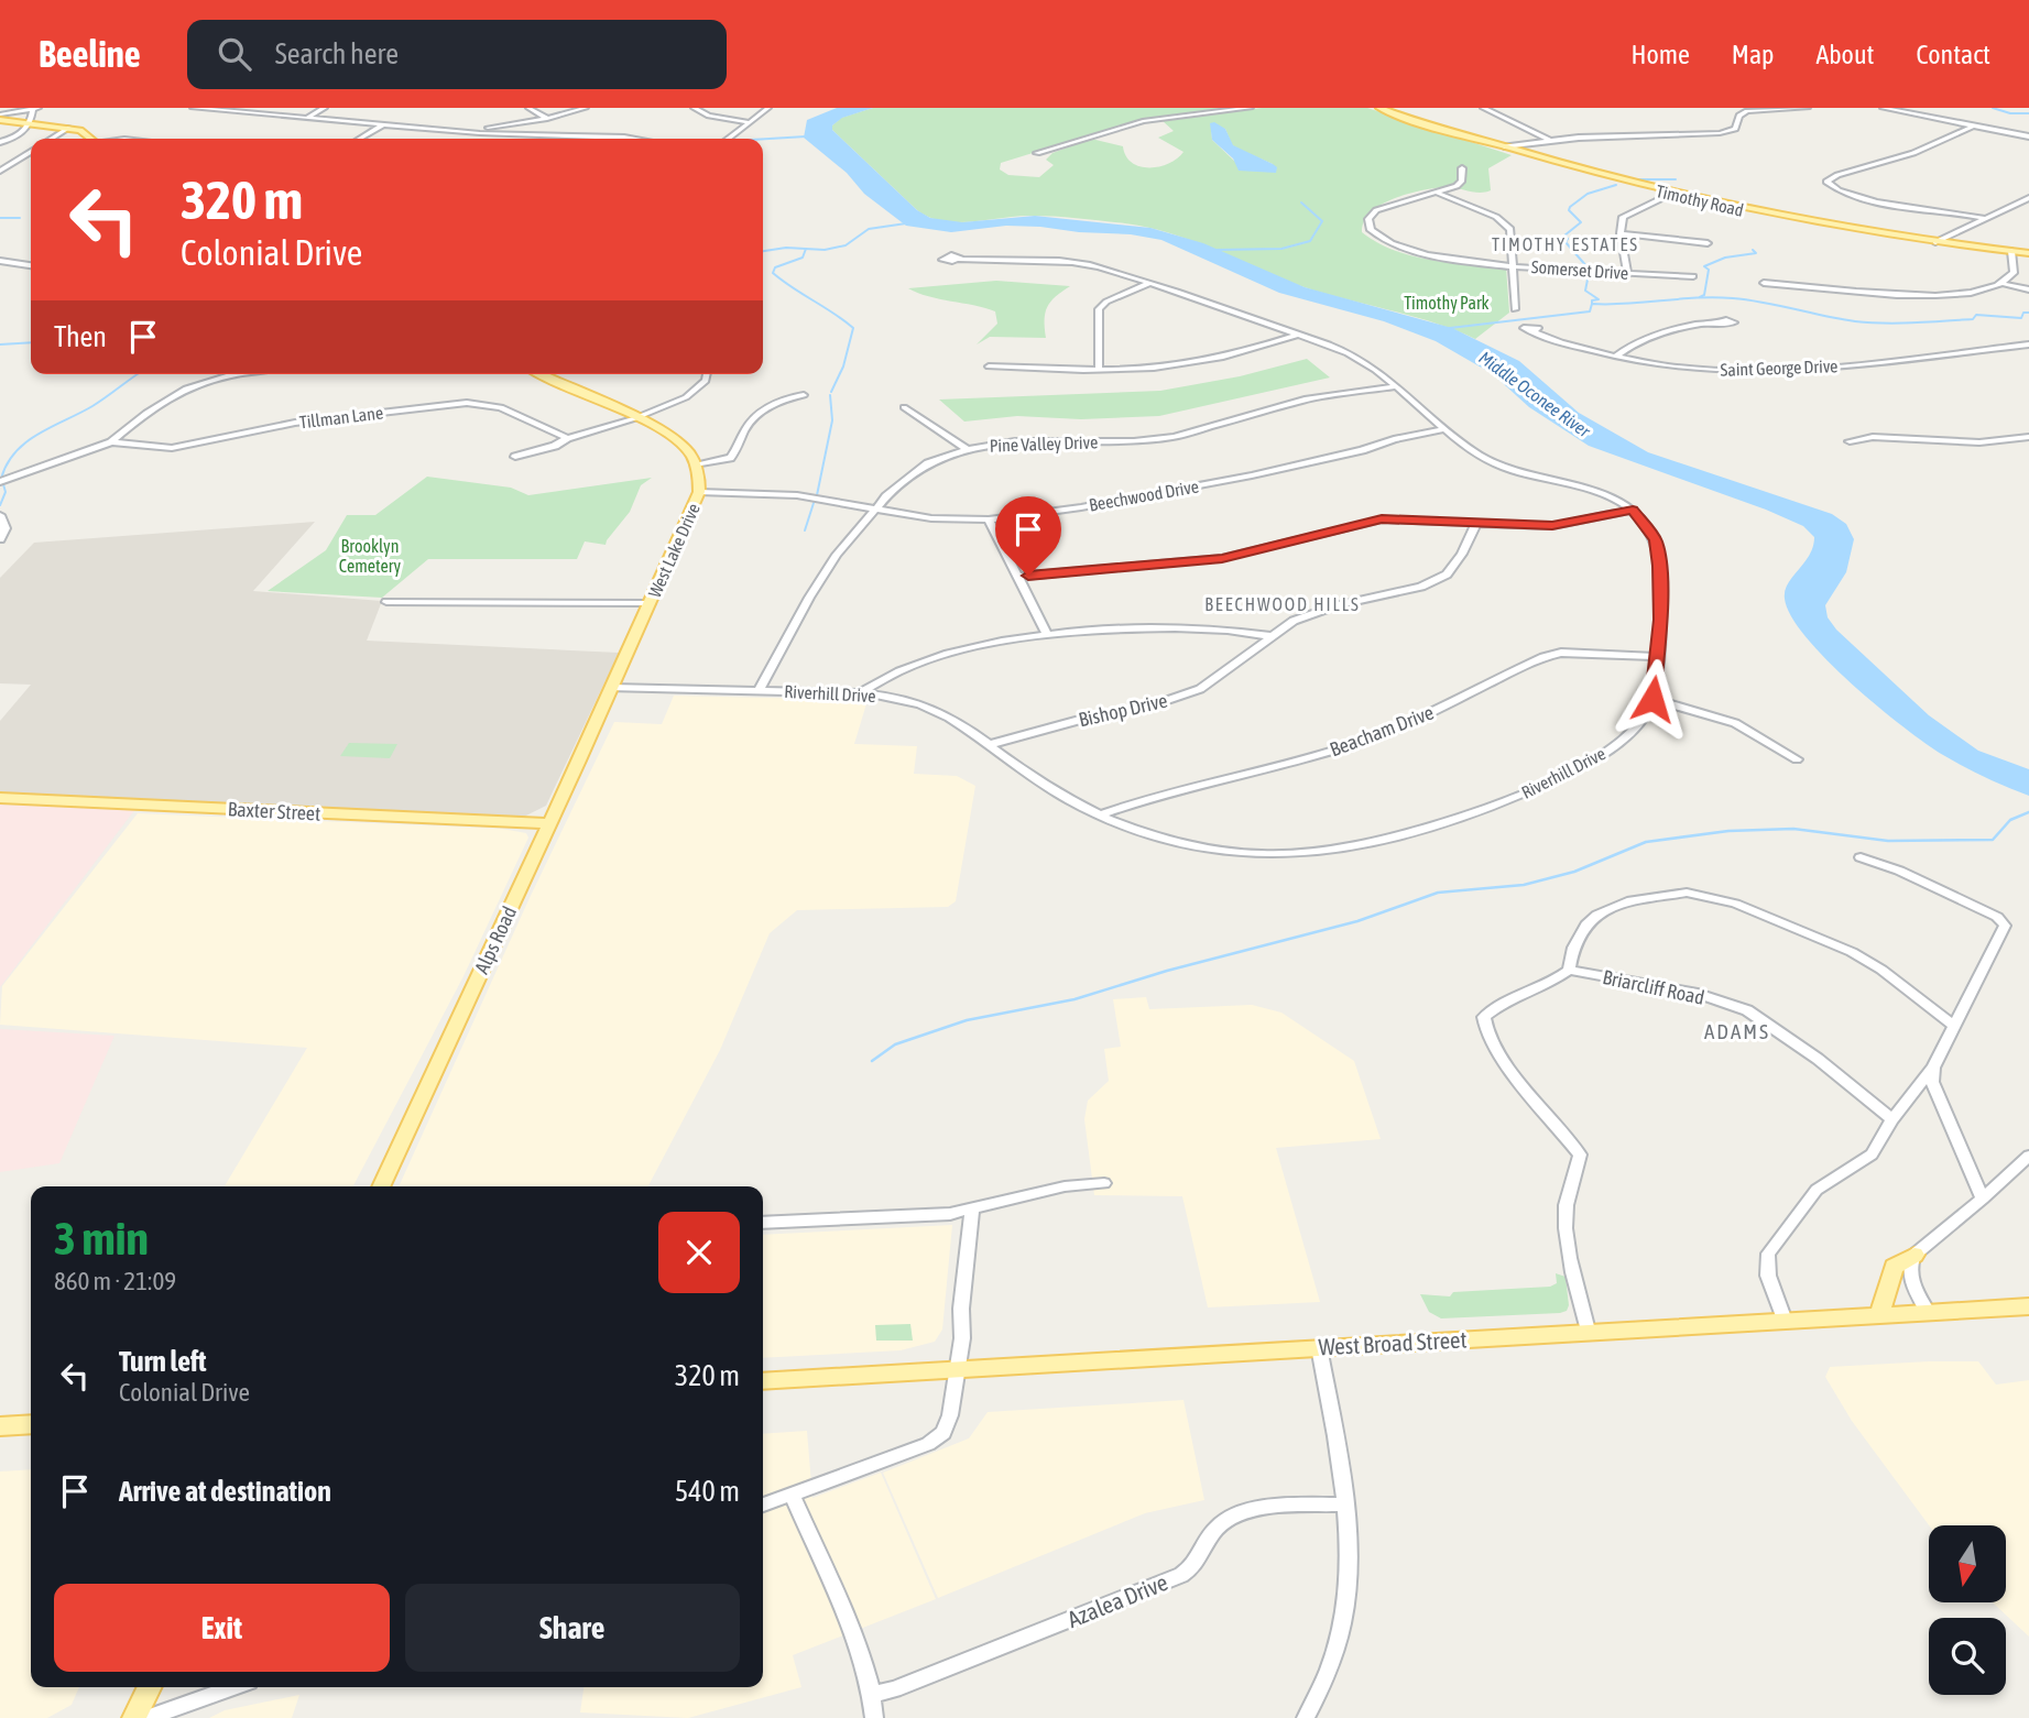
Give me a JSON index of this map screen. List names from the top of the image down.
{
  "streets": {
    "main road": [
      "Timothy Road",
      "West Lake Drive",
      "Baxter Street",
      "Alps Road",
      "West Broad Street"
    ],
    "street": [
      "Somerset Drive",
      "Saint George Drive",
      "Tillman Lane",
      "Pine Valley Drive",
      "Beechwood Drive",
      "Riverhill Drive",
      "Bishop Drive",
      "Beacham Drive",
      "Briarcliff Road",
      "Azalea Drive"
    ]
  },
  "crossings": [
    ["Pine Valley Drive", "Beechwood Drive"],
    ["Pine Valley Drive", "Riverhill Drive"],
    ["Beechwood Drive", "West Lake Drive"],
    ["Beechwood Drive", "Riverhill Drive"],
    ["West Lake Drive", "Riverhill Drive"],
    ["West Lake Drive", "Alps Road"],
    ["Riverhill Drive", "Bishop Drive"],
    ["Riverhill Drive", "Beacham Drive"],
    ["Riverhill Drive", "Alps Road"],
    ["Baxter Street", "Alps Road"]
  ],
  "districts": ["TIMOTHY ESTATES", "BEECHWOOD HILLS", "ADAMS"],
  "water": ["Middle Oconee River"],
  "parks": ["Timothy Park", "Brooklyn Cemetery"],
  "north": "bottom",
  "page": {
    "header": "Beeline",
    "search": "Search here",
    "nav": [
      "Home",
      "Map",
      "About",
      "Contact"
    ],
    "turn": ["320 m", "Colonial Drive"],
    "then": "Then",
    "heading": ["3 min", "860 m · 21:09"],
    "list": [
      {
        "name": "Turn left",
        "note": "Colonial Drive",
        "value": "320 m"
      },
      {
        "name": "Arrive at destination",
        "value": "540 m"
      }
    ],
    "buttons": ["Exit", "Share"]
  }
}
